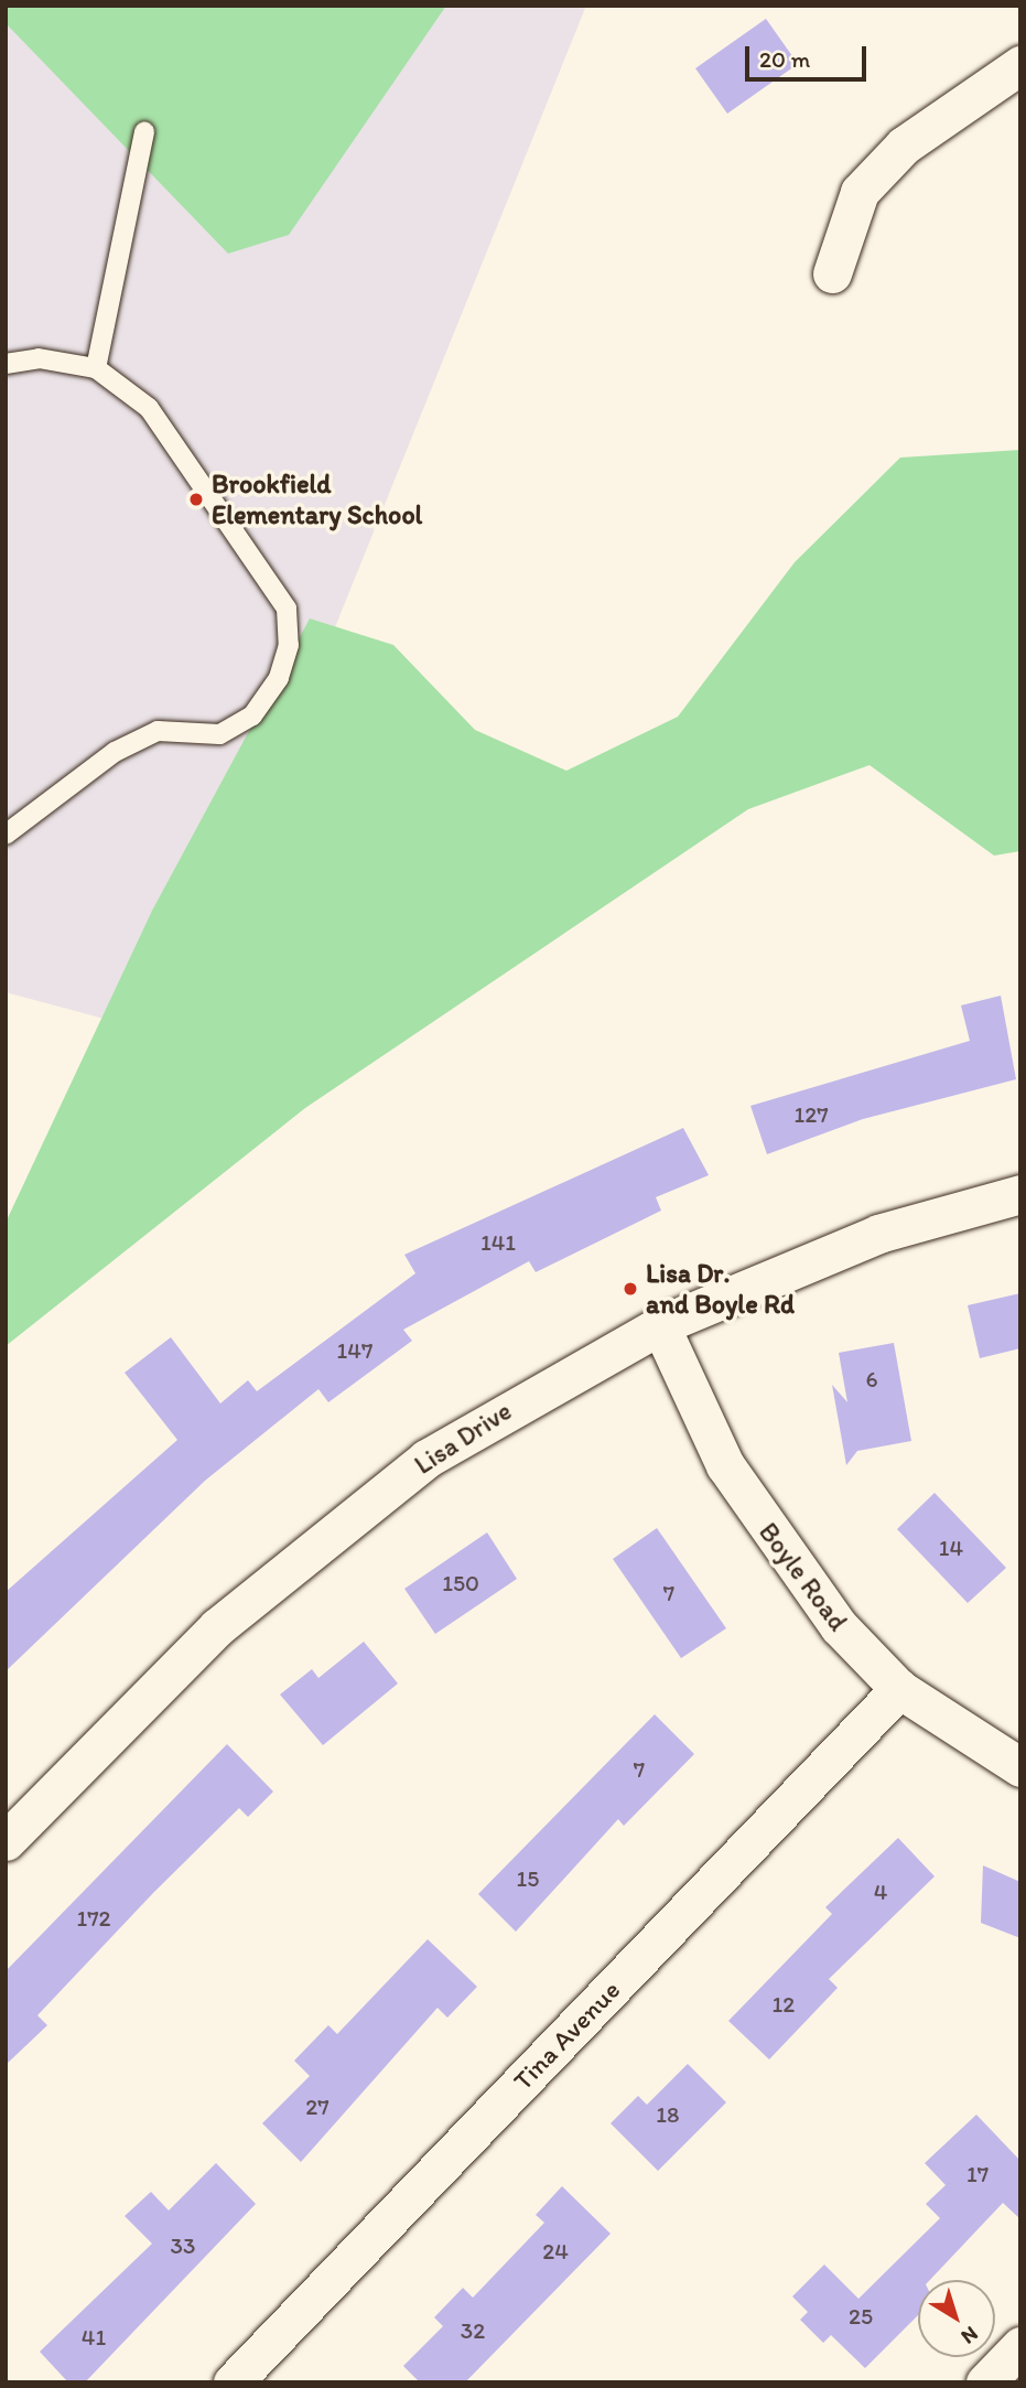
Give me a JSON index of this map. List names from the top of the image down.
{
  "streets": {
    "street": ["Lisa Drive", "Boyle Road", "Tina Avenue"]
  },
  "crossings": [
    ["Lisa Drive", "Boyle Road"],
    ["Boyle Road", "Tina Avenue"]
  ],
  "places": ["Brookfield Elementary School", "Lisa Dr. and Boyle Rd"],
  "house_numbers": [
    "127",
    "141",
    "147",
    "6",
    "14",
    "150",
    "7",
    "7",
    "15",
    "4",
    "172",
    "12",
    "27",
    "18",
    "17",
    "33",
    "24",
    "25",
    "32",
    "41"
  ],
  "scale_bar": "20 m",
  "north": "bottom right"
}
